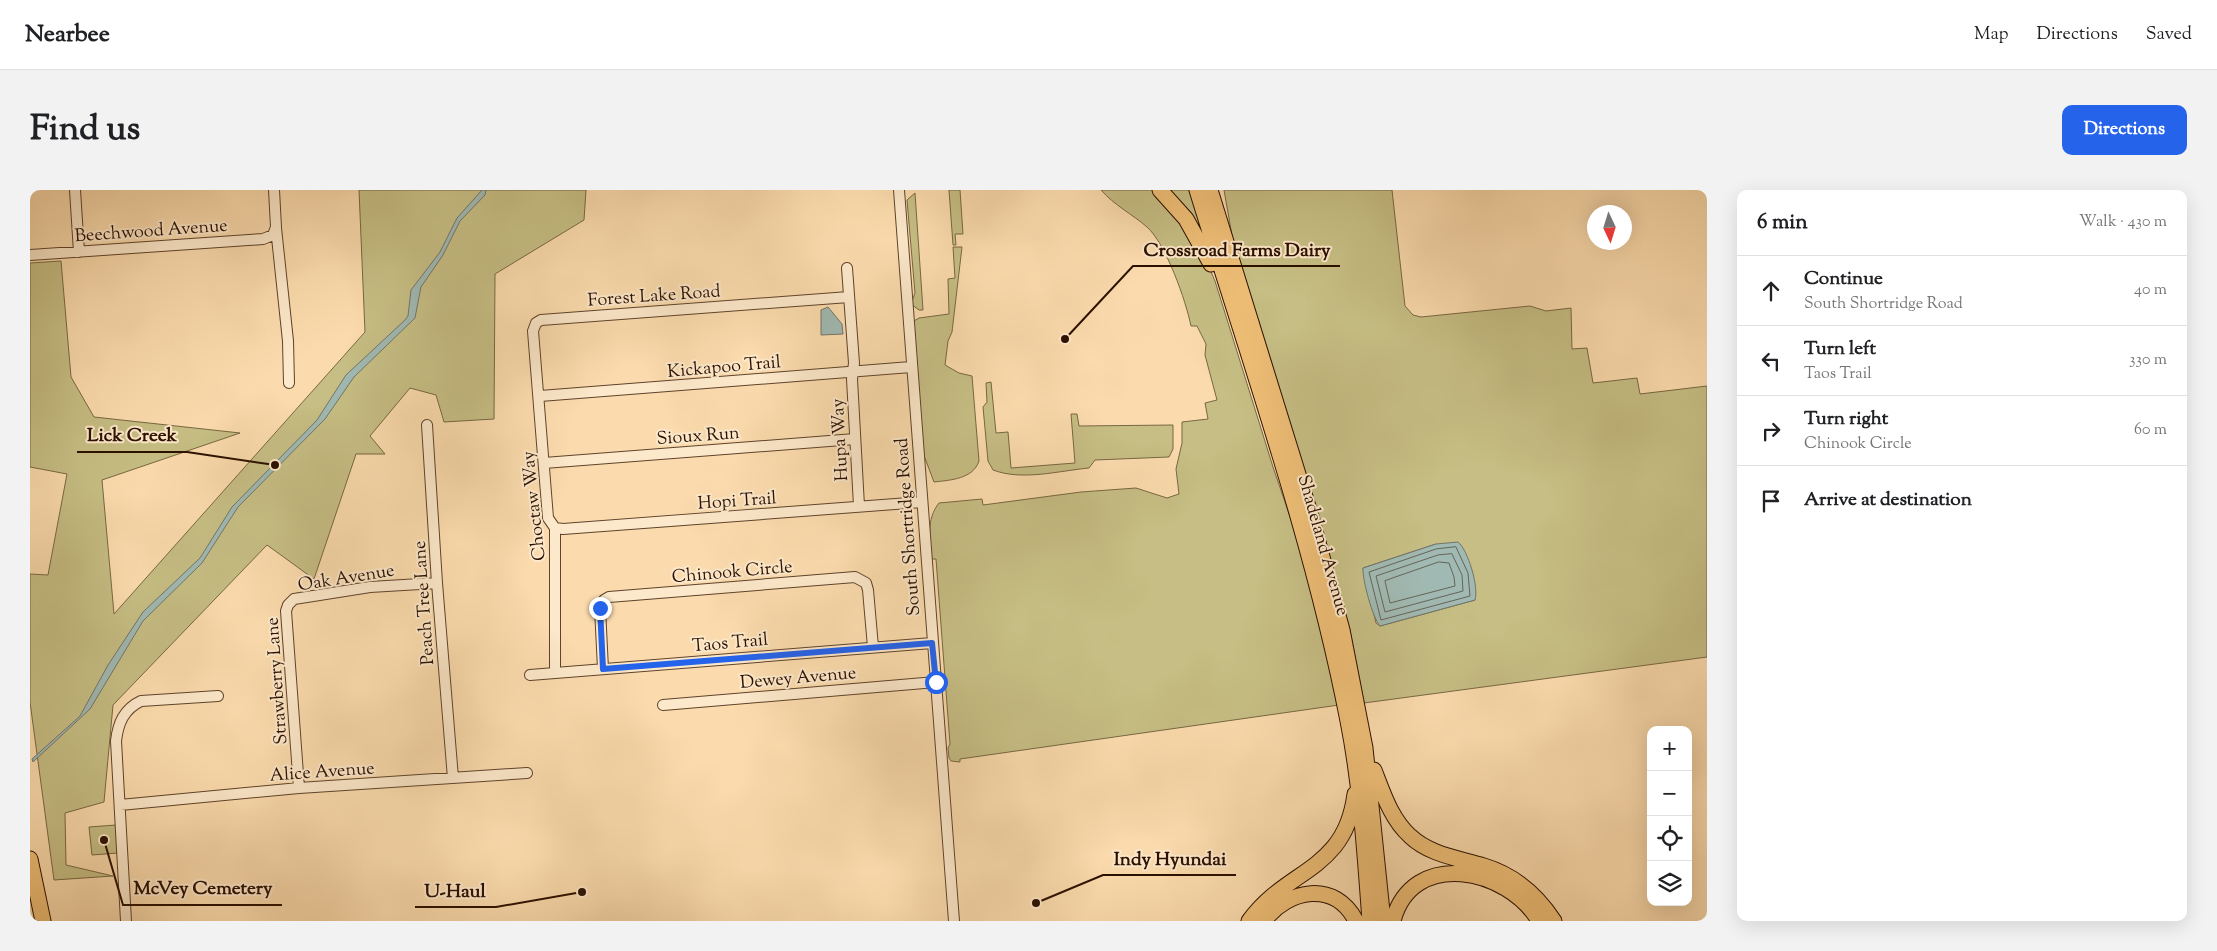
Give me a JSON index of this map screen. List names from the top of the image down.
{
  "streets": {
    "highway": ["Shadeland Avenue"],
    "street": [
      "Beechwood Avenue",
      "Forest Lake Road",
      "Kickapoo Trail",
      "Sioux Run",
      "Hupa Way",
      "Hopi Trail",
      "Choctaw Way",
      "South Shortridge Road",
      "Chinook Circle",
      "Oak Avenue",
      "Peach Tree Lane",
      "Taos Trail",
      "Dewey Avenue",
      "Strawberry Lane",
      "Alice Avenue"
    ]
  },
  "crossings": [
    ["Forest Lake Road", "Kickapoo Trail"],
    ["Forest Lake Road", "Choctaw Way"],
    ["Kickapoo Trail", "Hupa Way"],
    ["Kickapoo Trail", "Choctaw Way"],
    ["Kickapoo Trail", "South Shortridge Road"],
    ["Sioux Run", "Hupa Way"],
    ["Sioux Run", "Choctaw Way"],
    ["Hupa Way", "Hopi Trail"],
    ["Hopi Trail", "Choctaw Way"],
    ["Hopi Trail", "South Shortridge Road"],
    ["Choctaw Way", "Taos Trail"],
    ["South Shortridge Road", "Taos Trail"],
    ["South Shortridge Road", "Dewey Avenue"],
    ["Chinook Circle", "Taos Trail"],
    ["Oak Avenue", "Peach Tree Lane"],
    ["Oak Avenue", "Strawberry Lane"],
    ["Peach Tree Lane", "Alice Avenue"],
    ["Strawberry Lane", "Alice Avenue"]
  ],
  "places": [
    "Crossroad Farms Dairy",
    "Lick Creek",
    "McVey Cemetery",
    "U-Haul",
    "Indy Hyundai"
  ],
  "north": "bottom",
  "page": {
    "header": "Nearbee",
    "nav": ["Map", "Directions", "Saved"],
    "title": "Find us",
    "buttons": "Directions",
    "heading": ["6 min", "Walk · 430 m"],
    "list": [
      ["Continue", "South Shortridge Road", "40 m"],
      ["Turn left", "Taos Trail", "330 m"],
      ["Turn right", "Chinook Circle", "60 m"],
      "Arrive at destination"
    ],
    "map_buttons": ["+", "−"]
  }
}
